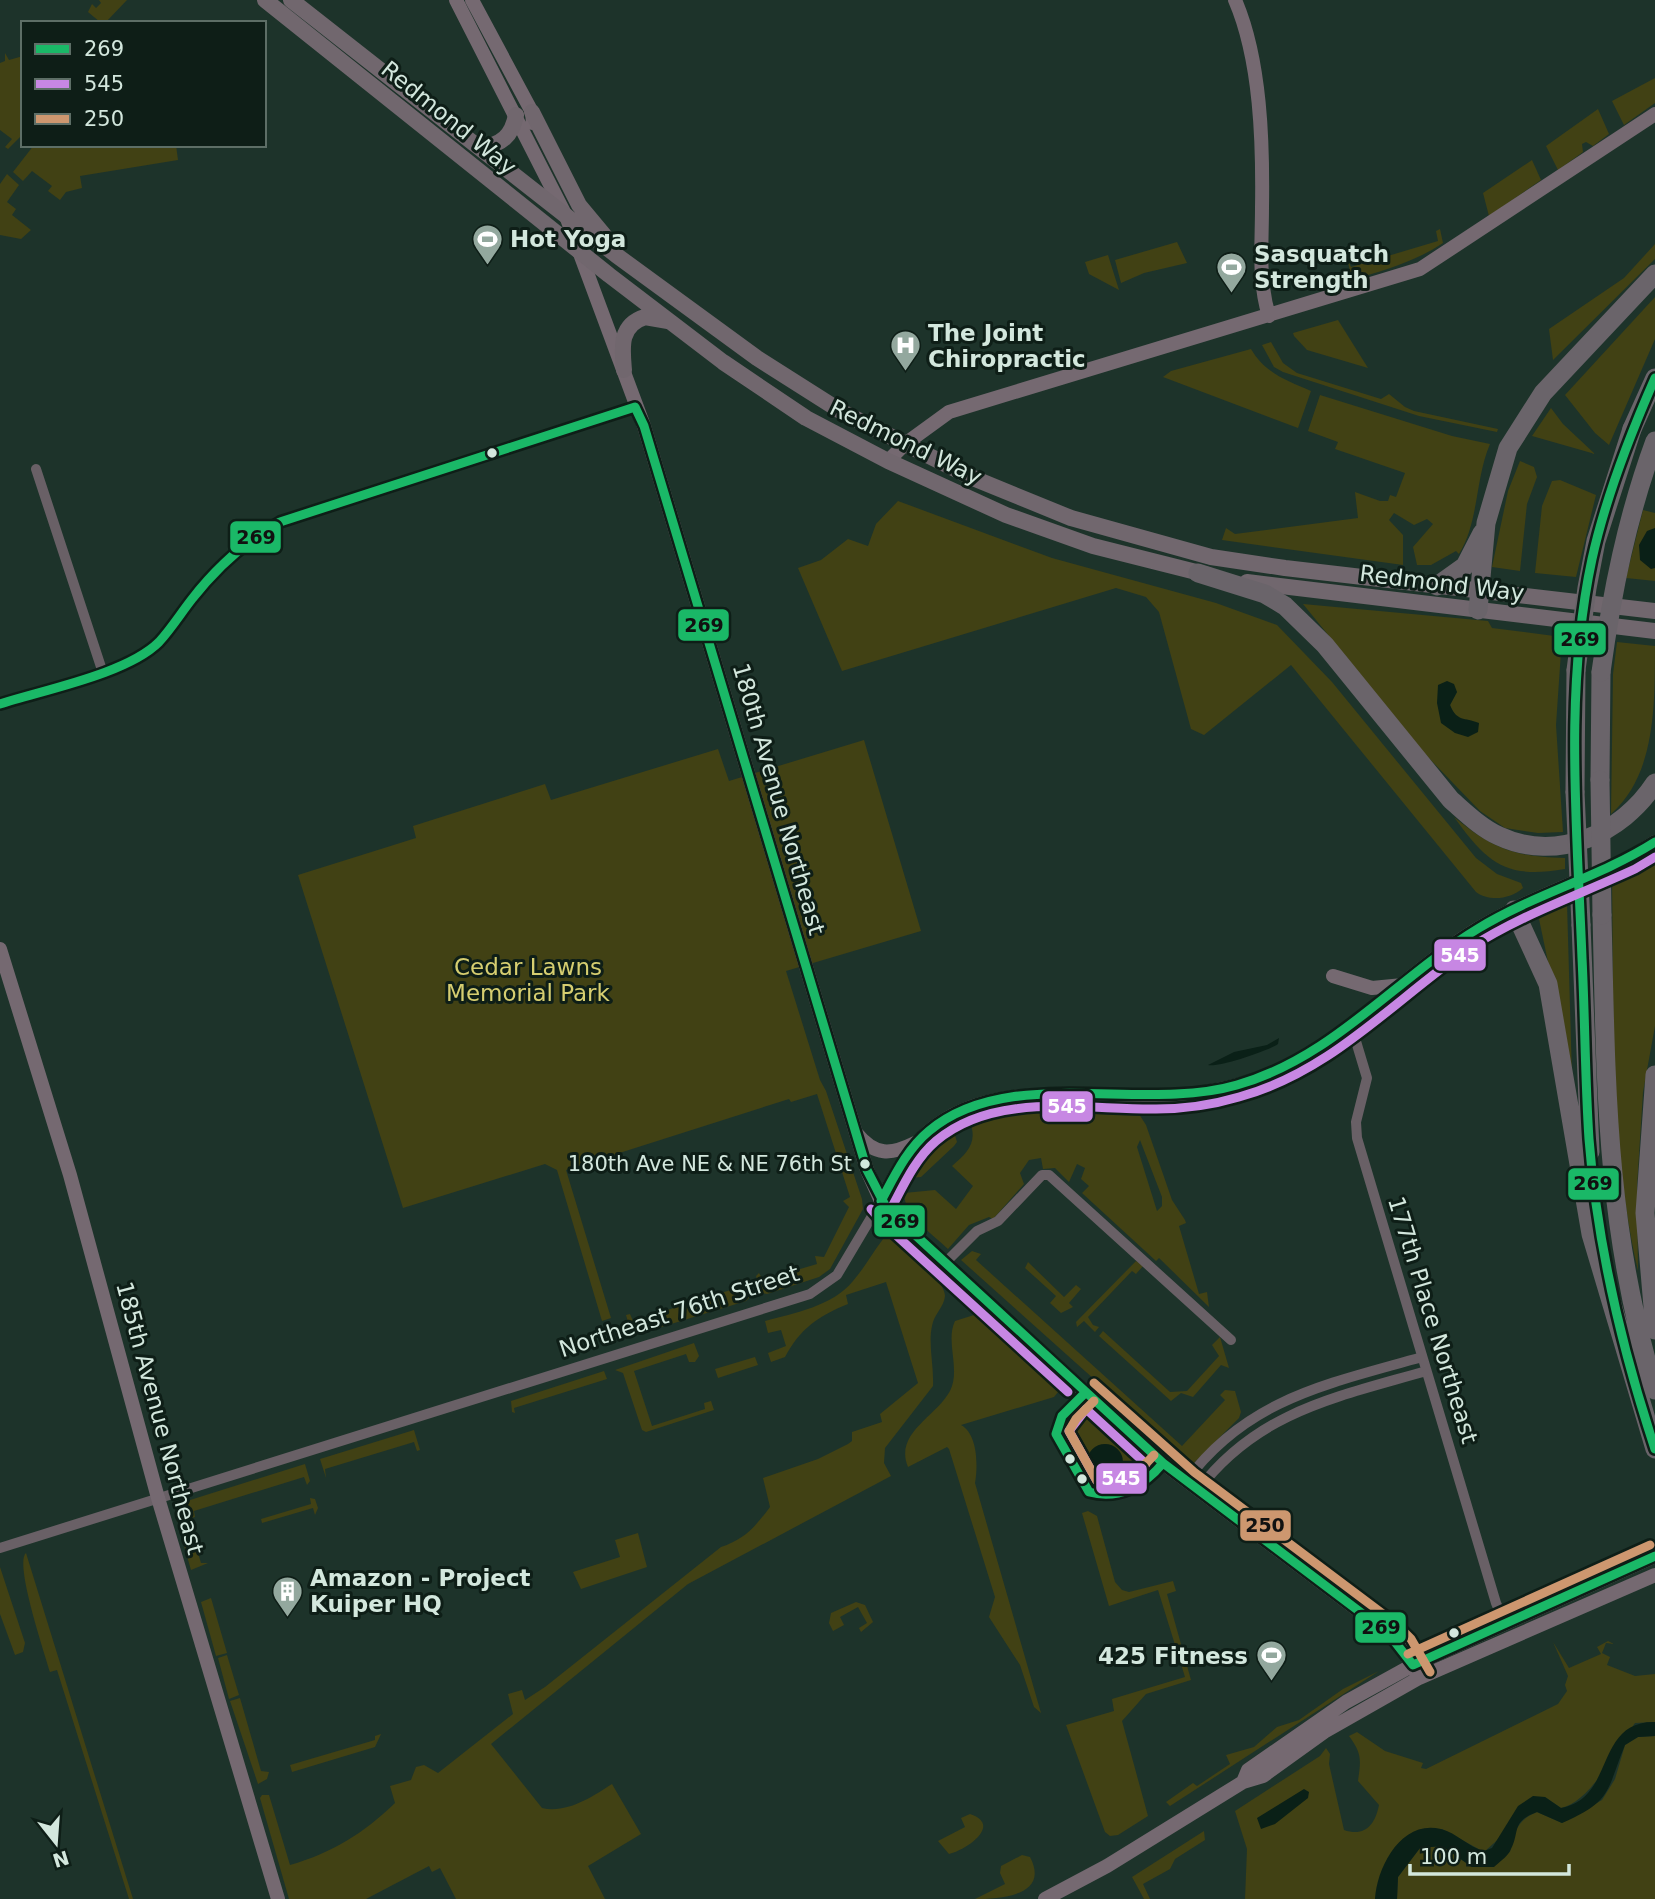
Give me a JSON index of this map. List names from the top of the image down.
{
  "streets": {
    "main road": ["Redmond Way"],
    "street": [
      "180th Avenue Northeast",
      "Northeast 76th Street",
      "177th Place Northeast",
      "185th Avenue Northeast"
    ]
  },
  "crossings": [
    ["Redmond Way", "180th Avenue Northeast"],
    ["180th Avenue Northeast", "Northeast 76th Street"],
    ["Northeast 76th Street", "177th Place Northeast"],
    ["Northeast 76th Street", "185th Avenue Northeast"]
  ],
  "parks": ["Cedar Lawns Memorial Park"],
  "places": {
    "sports": ["Hot Yoga", "Sasquatch Strength", "425 Fitness"],
    "hospital": ["The Joint Chiropractic"],
    "other": ["180th Ave NE & NE 76th St"],
    "building": ["Amazon - Project Kuiper HQ"]
  },
  "lines": ["transit line 269", "transit line 545", "transit line 250"],
  "legend": ["269", "545", "250"],
  "scale_bar": "100 m",
  "north": "bottom"
}
